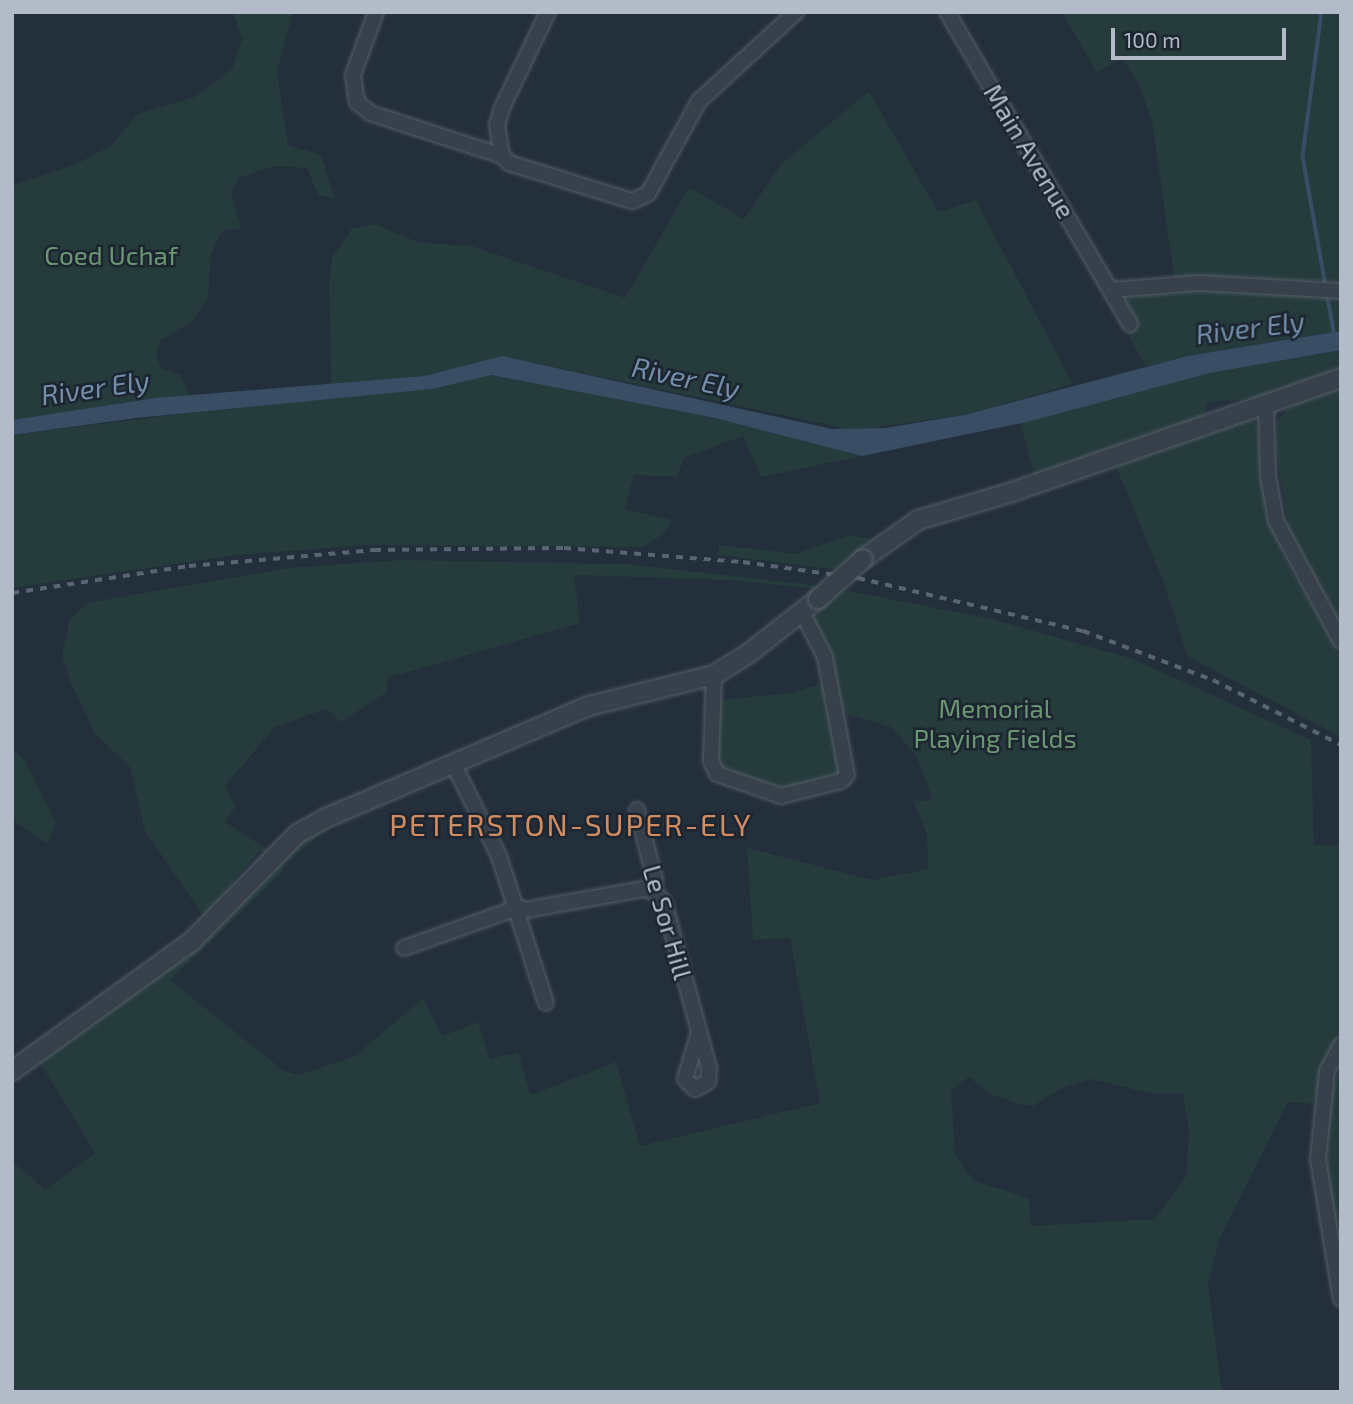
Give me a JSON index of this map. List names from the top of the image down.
{
  "streets": {
    "street": ["Main Avenue", "Le Sor Hill"]
  },
  "districts": ["PETERSTON-SUPER-ELY"],
  "water": ["River Ely"],
  "parks": ["Coed Uchaf", "Memorial Playing Fields"],
  "scale_bar": "100 m"
}
